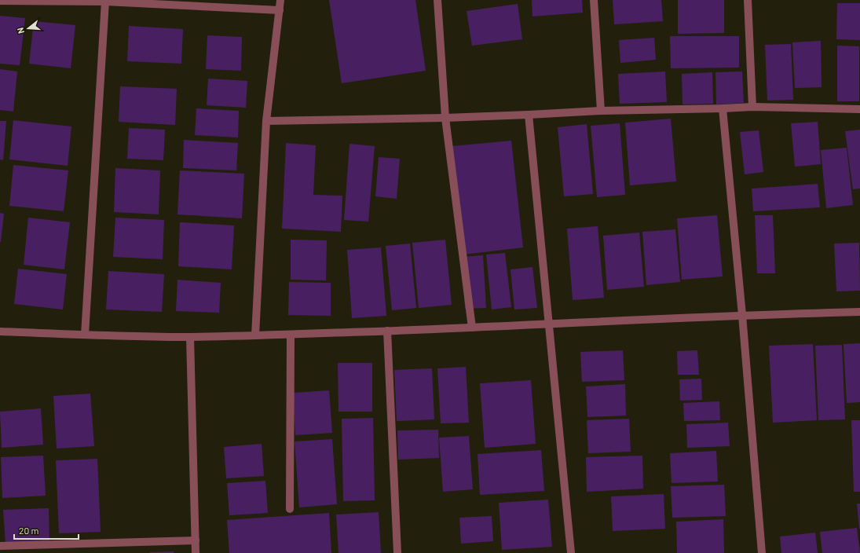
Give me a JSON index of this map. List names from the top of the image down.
{
  "scale_bar": "20 m",
  "north": "left"
}
